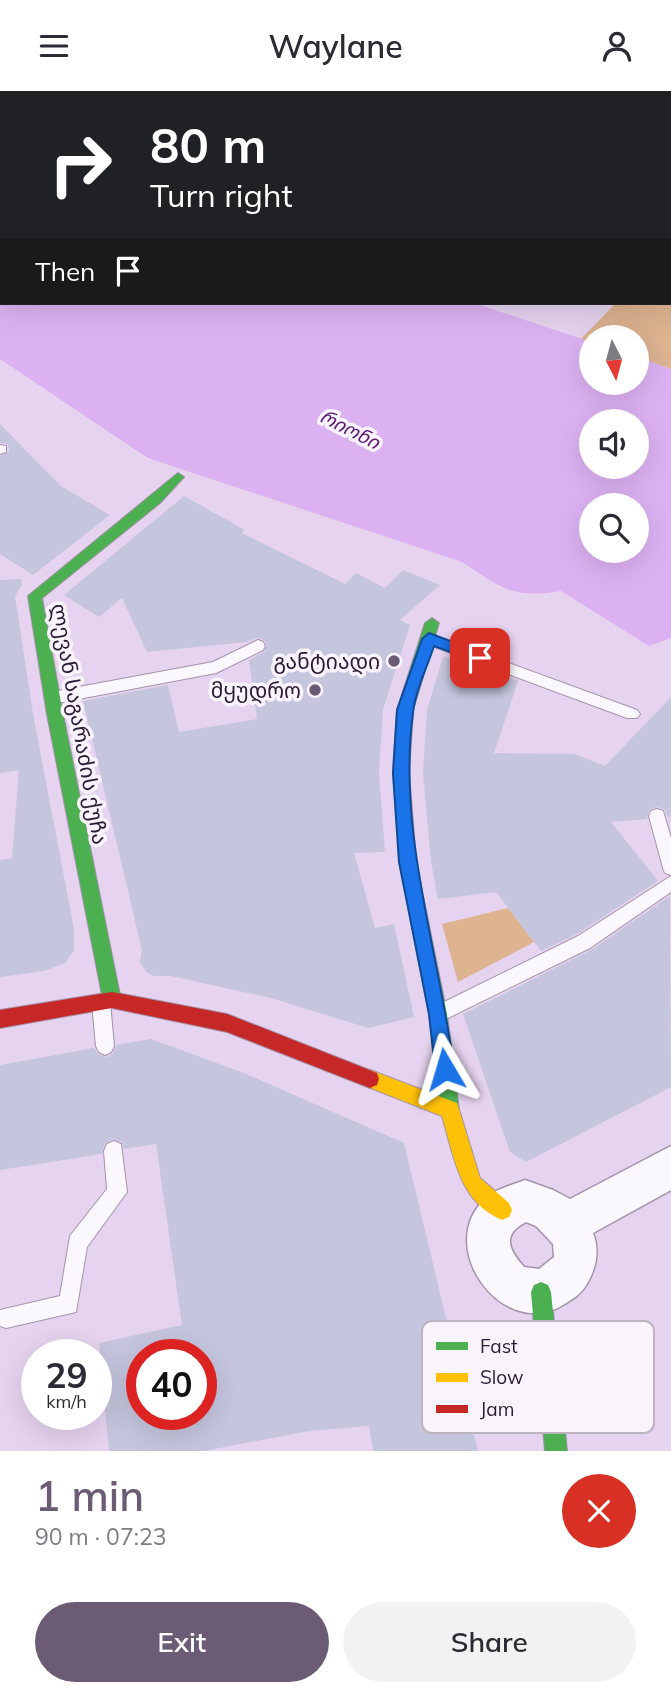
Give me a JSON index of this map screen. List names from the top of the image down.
{
  "streets": {
    "street": ["ლევან საგარაძის ქუჩა"]
  },
  "water": ["რიონი"],
  "places": ["განტიადი", "მყუდრო"],
  "legend": ["Fast", "Slow", "Jam"],
  "north": "bottom",
  "page": {
    "header": "Waylane",
    "turn": ["80 m", "Turn right"],
    "then": "Then",
    "speed": "29 km/h",
    "limit": "40",
    "heading": ["1 min", "90 m · 07:23"],
    "buttons": ["Exit", "Share"]
  }
}
